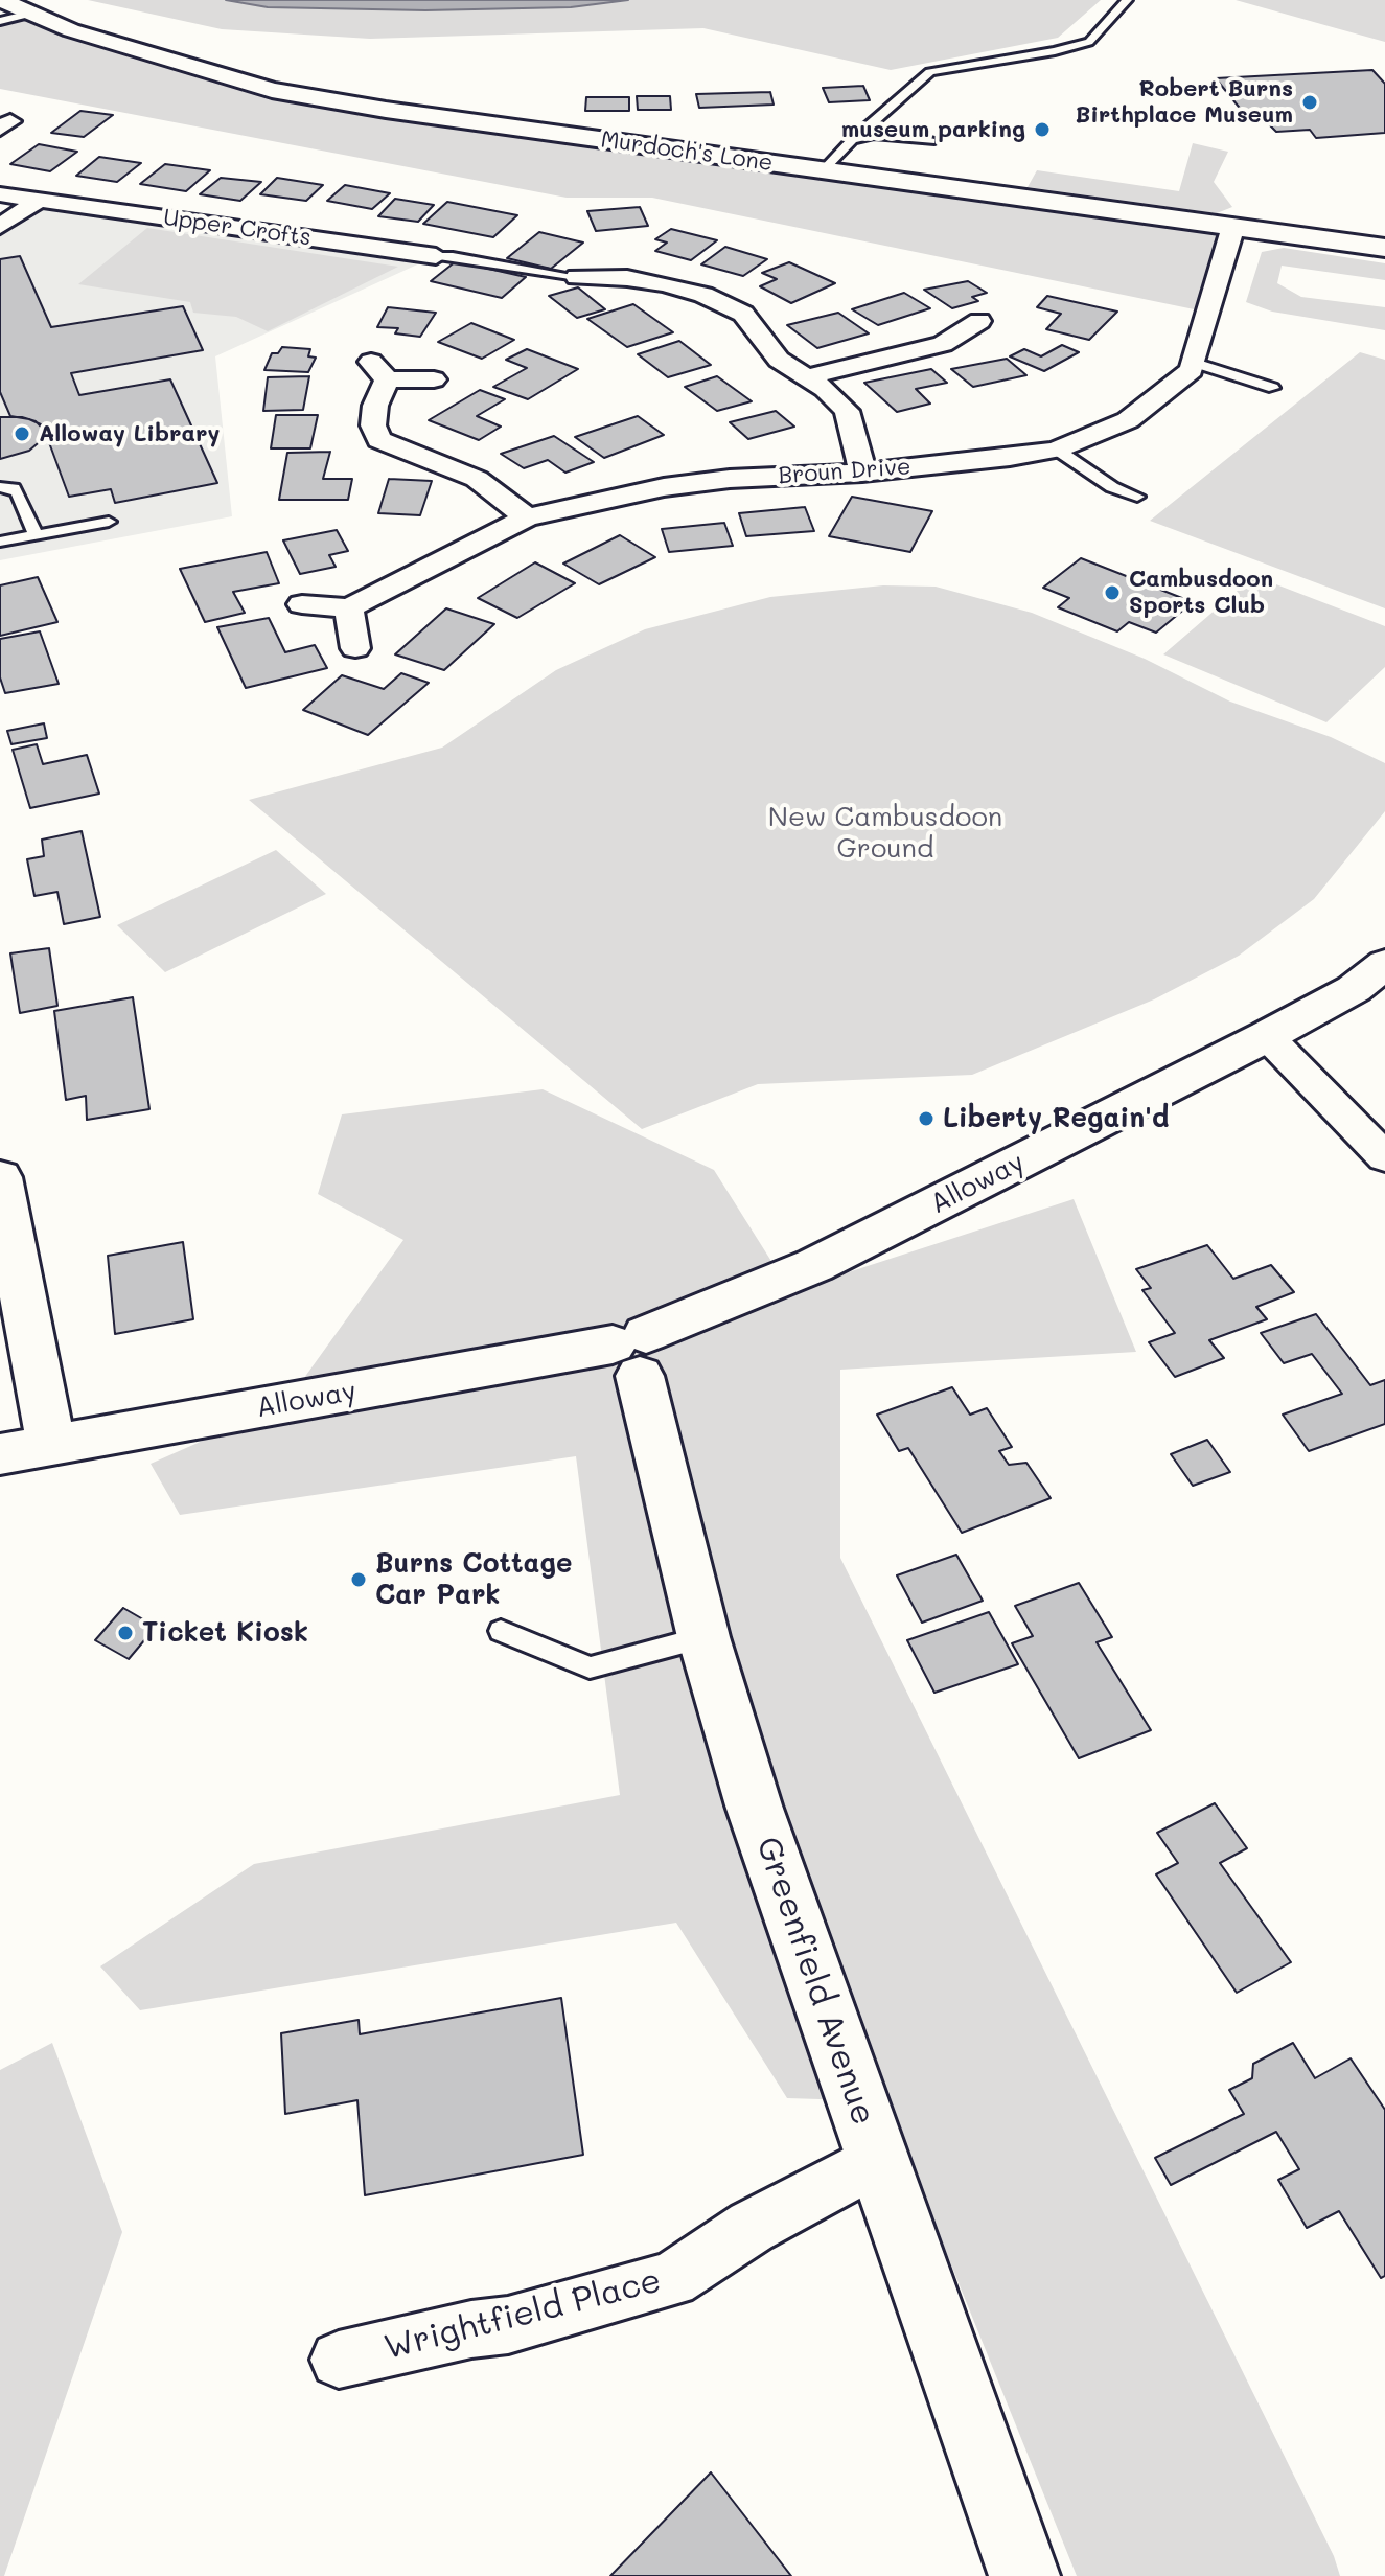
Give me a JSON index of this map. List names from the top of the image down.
{
  "streets": {
    "street": [
      "Murdoch's Lone",
      "Upper Crofts",
      "Broun Drive",
      "Alloway",
      "Greenfield Avenue",
      "Wrightfield Place"
    ]
  },
  "crossings": [
    ["Murdoch's Lone", "Broun Drive"],
    ["Alloway", "Greenfield Avenue"],
    ["Greenfield Avenue", "Wrightfield Place"]
  ],
  "parks": ["New Cambusdoon Ground"],
  "places": [
    "Robert Burns Birthplace Museum",
    "museum parking",
    "Alloway Library",
    "Cambusdoon Sports Club",
    "Liberty Regain'd",
    "Burns Cottage Car Park",
    "Ticket Kiosk"
  ]
}
